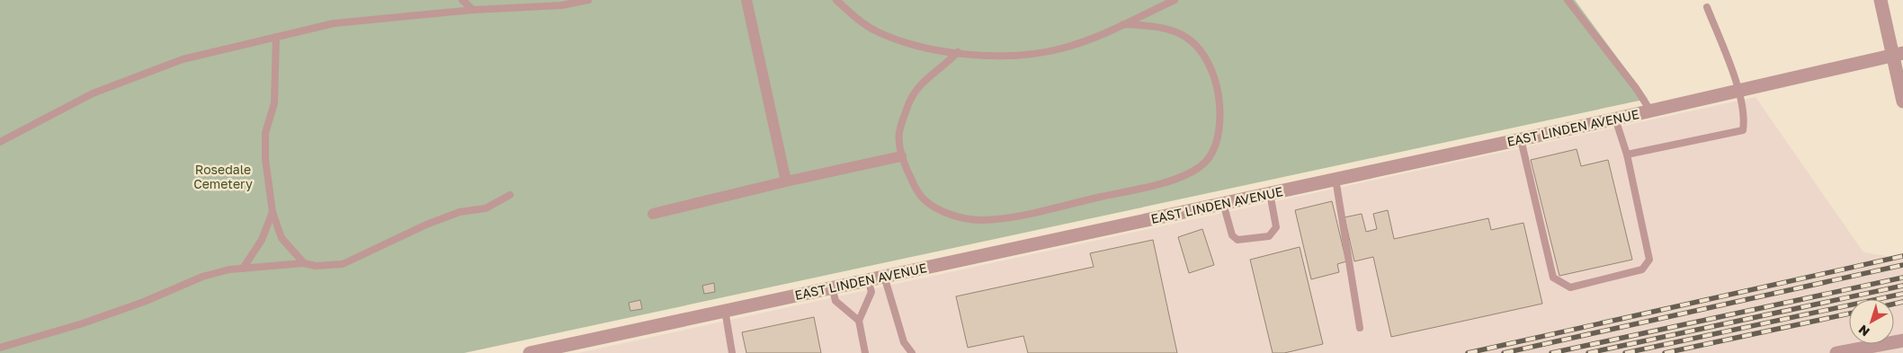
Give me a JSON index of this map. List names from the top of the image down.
{
  "streets": {
    "street": ["EAST LINDEN AVENUE"]
  },
  "parks": ["Rosedale Cemetery"],
  "north": "bottom left"
}
